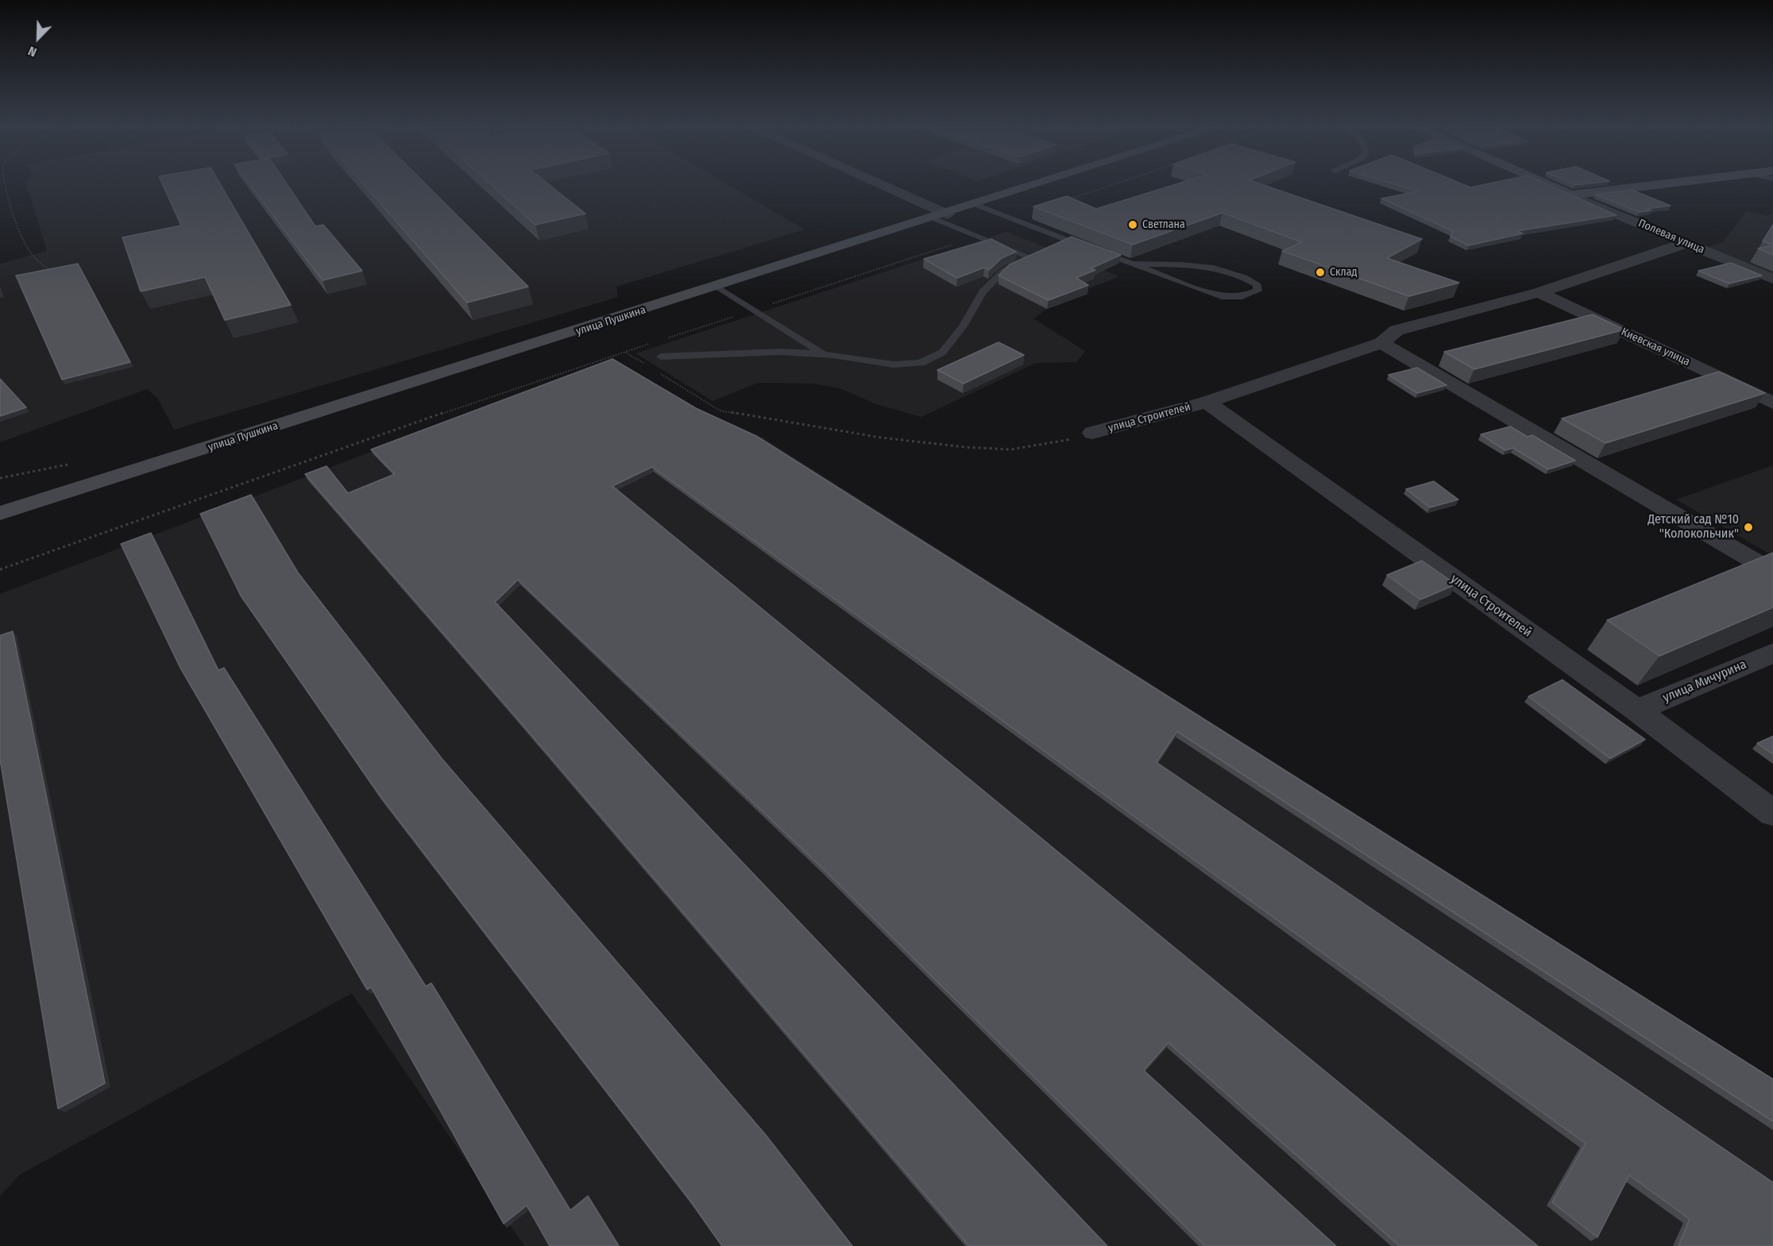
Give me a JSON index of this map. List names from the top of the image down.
{
  "streets": {
    "main road": ["Полевая улица", "улица Пушкина"],
    "street": ["Киевская улица", "улица Строителей", "улица Мичурина"]
  },
  "crossings": [
    ["Полевая улица", "улица Строителей"],
    ["Киевская улица", "улица Строителей"],
    ["улица Строителей", "улица Мичурина"]
  ],
  "places": ["Светлана", "Склад", "Детский сад №10 \"Колокольчик\""],
  "north": "bottom left"
}
